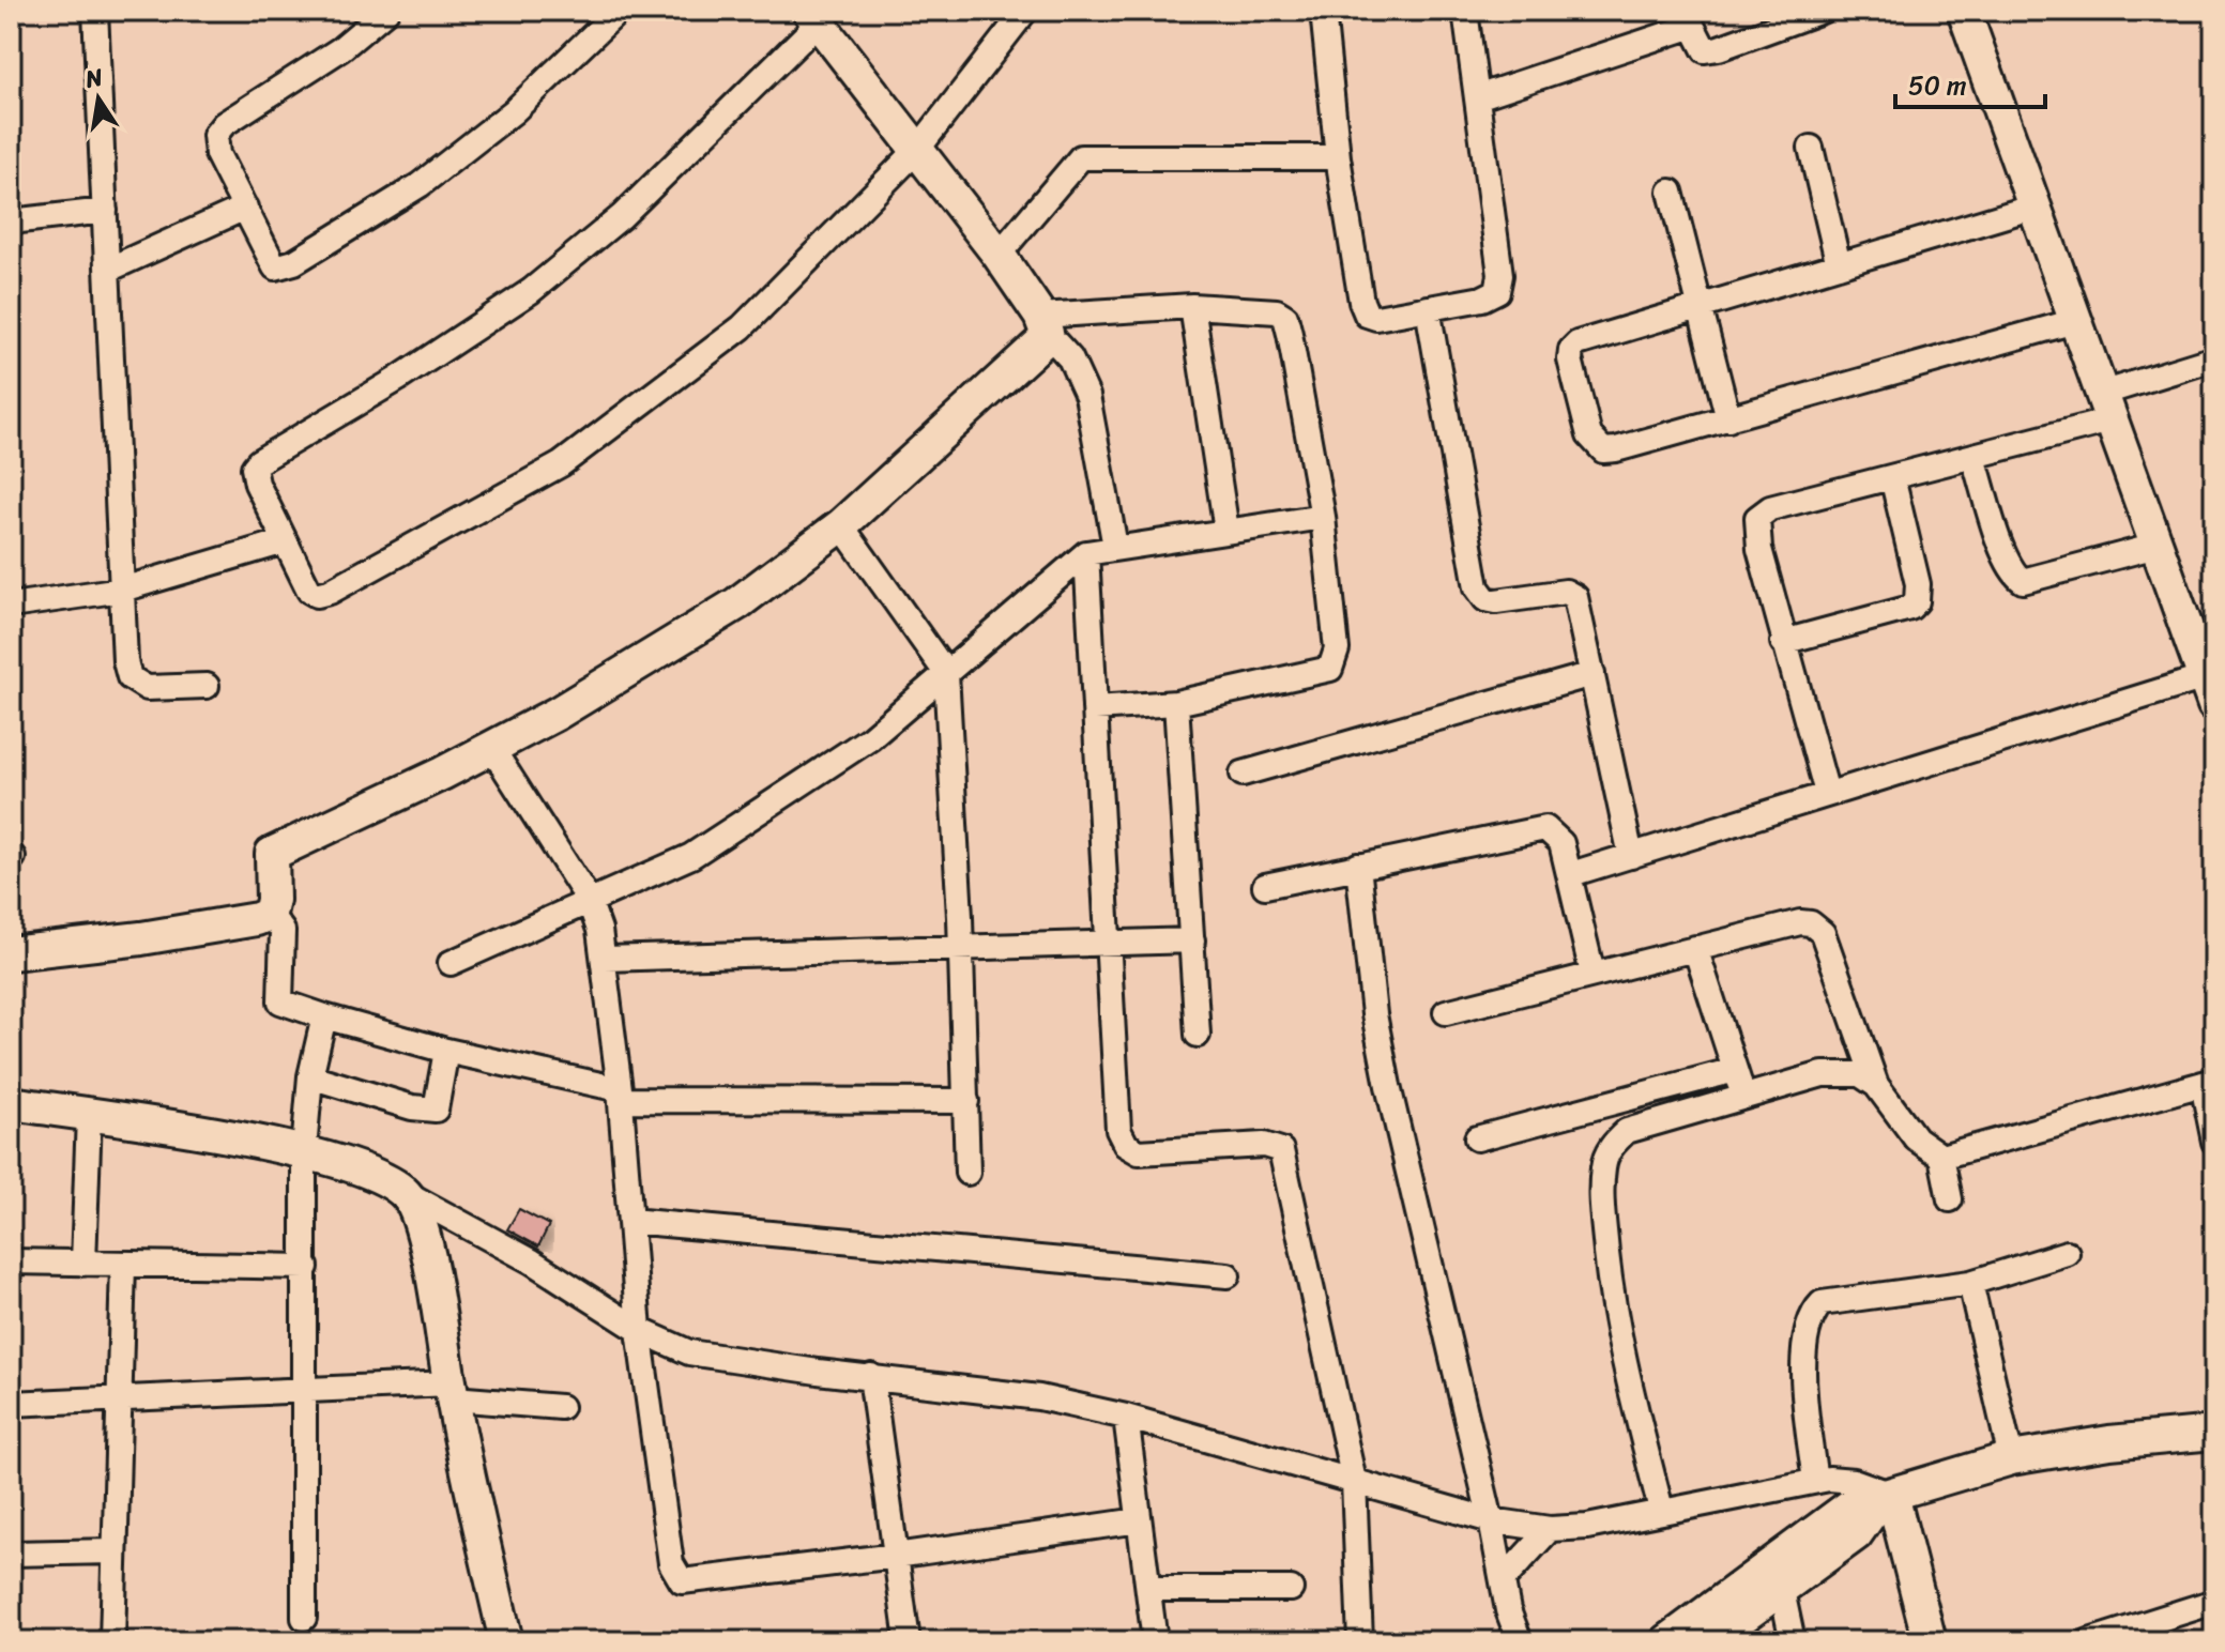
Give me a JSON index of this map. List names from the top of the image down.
{
  "scale_bar": "50 m",
  "north": "top"
}
